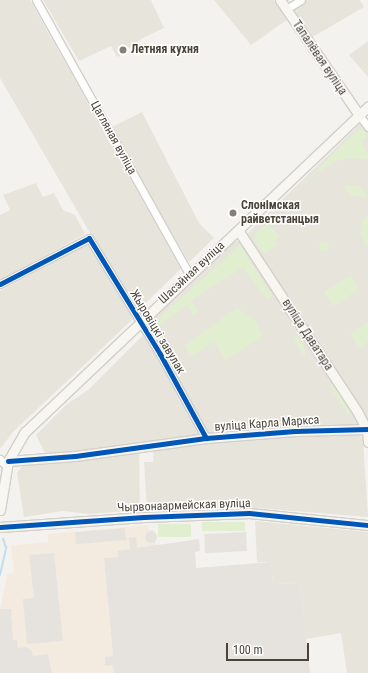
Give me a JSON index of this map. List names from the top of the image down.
{
  "streets": {
    "main road": [
      "Тапалёвая вуліца",
      "Шасэйная вуліца",
      "вуліца Даватара",
      "вуліца Карла Маркса",
      "Чырвонаармейская вуліца"
    ],
    "street": ["Цагляная вуліца", "Жыровіцкі завулак"]
  },
  "crossings": [
    ["Тапалёвая вуліца", "Шасэйная вуліца"],
    ["Цагляная вуліца", "Шасэйная вуліца"],
    ["Шасэйная вуліца", "Жыровіцкі завулак"],
    ["Шасэйная вуліца", "вуліца Даватара"],
    ["Шасэйная вуліца", "вуліца Карла Маркса"],
    ["Жыровіцкі завулак", "вуліца Карла Маркса"],
    ["вуліца Даватара", "вуліца Карла Маркса"]
  ],
  "places": ["Летняя кухня", "Слонімская райветстанцыя"],
  "scale_bar": "100 m"
}
